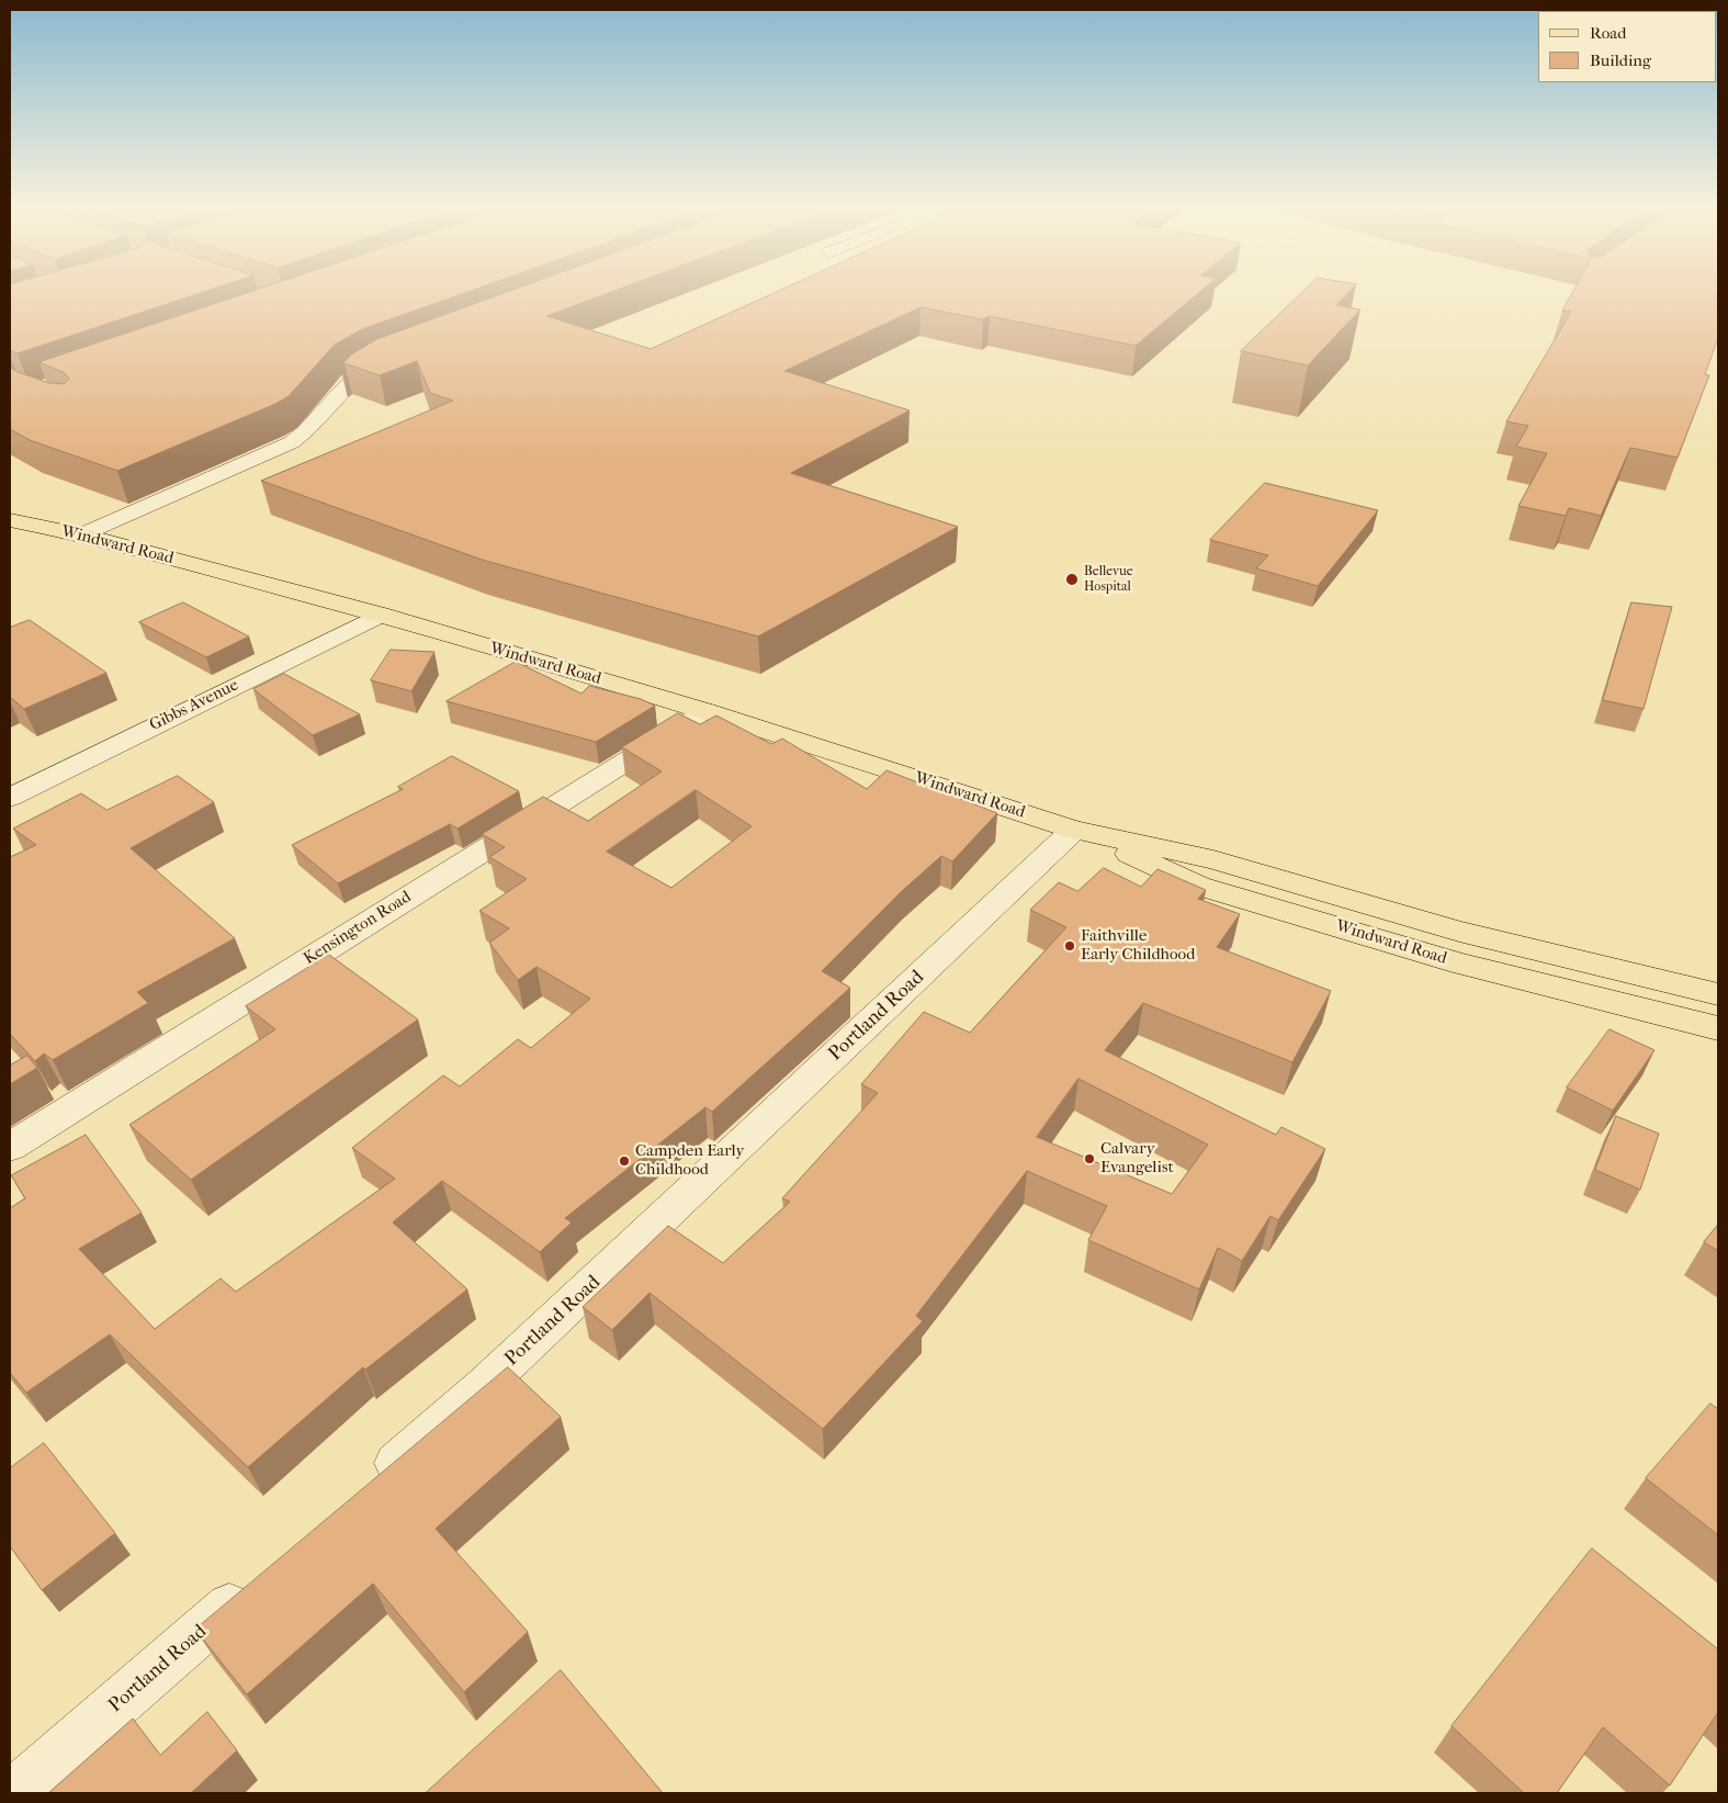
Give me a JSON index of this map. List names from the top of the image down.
{
  "streets": {
    "main road": ["Windward Road"],
    "street": ["Gibbs Avenue", "Kensington Road", "Portland Road"]
  },
  "crossings": [
    ["Windward Road", "Gibbs Avenue"],
    ["Windward Road", "Kensington Road"],
    ["Windward Road", "Portland Road"]
  ],
  "places": [
    "Bellevue Hospital",
    "Faithville Early Childhood",
    "Calvary Evangelist",
    "Campden Early Childhood"
  ],
  "legend": ["Road", "Building"]
}
